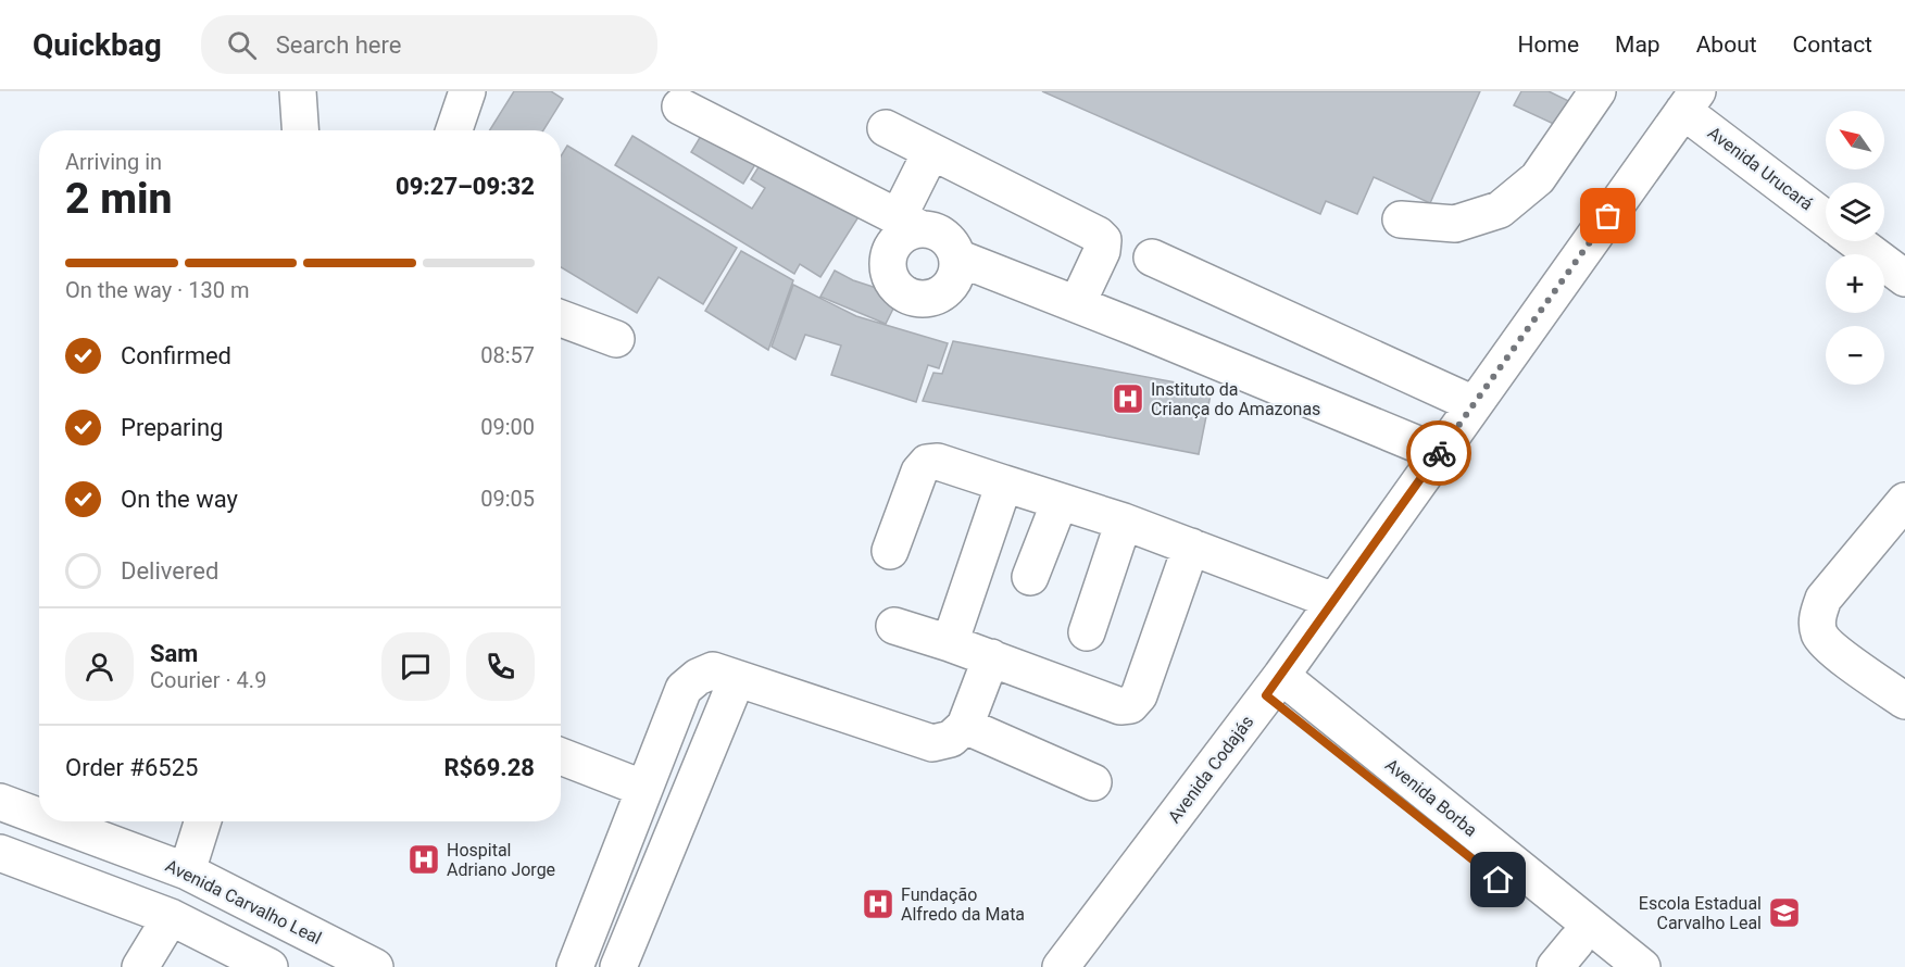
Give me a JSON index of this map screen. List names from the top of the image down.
{
  "streets": {
    "street": [
      "Avenida Urucará",
      "Avenida Codajás",
      "Avenida Borba",
      "Avenida Carvalho Leal"
    ]
  },
  "crossings": [
    ["Avenida Urucará", "Avenida Codajás"],
    ["Avenida Codajás", "Avenida Borba"]
  ],
  "places": {
    "hospital": ["Instituto da Criança do Amazonas", "Hospital Adriano Jorge", "Fundação Alfredo da Mata"],
    "school or university": ["Escola Estadual Carvalho Leal"]
  },
  "north": "top left",
  "page": {
    "header": "Quickbag",
    "search": "Search here",
    "nav": [
      "Home",
      "Map",
      "About",
      "Contact"
    ],
    "map_buttons": ["+", "−"],
    "heading": ["2 min", "Arriving in", "09:27–09:32"],
    "panel": [
      "Sam",
      "Courier · 4.9",
      "Order #6525",
      "R$69.28"
    ],
    "bar": "On the way · 130 m",
    "list": [
      ["Confirmed", "08:57"],
      ["Preparing", "09:00"],
      ["On the way", "09:05"],
      "Delivered"
    ]
  }
}
